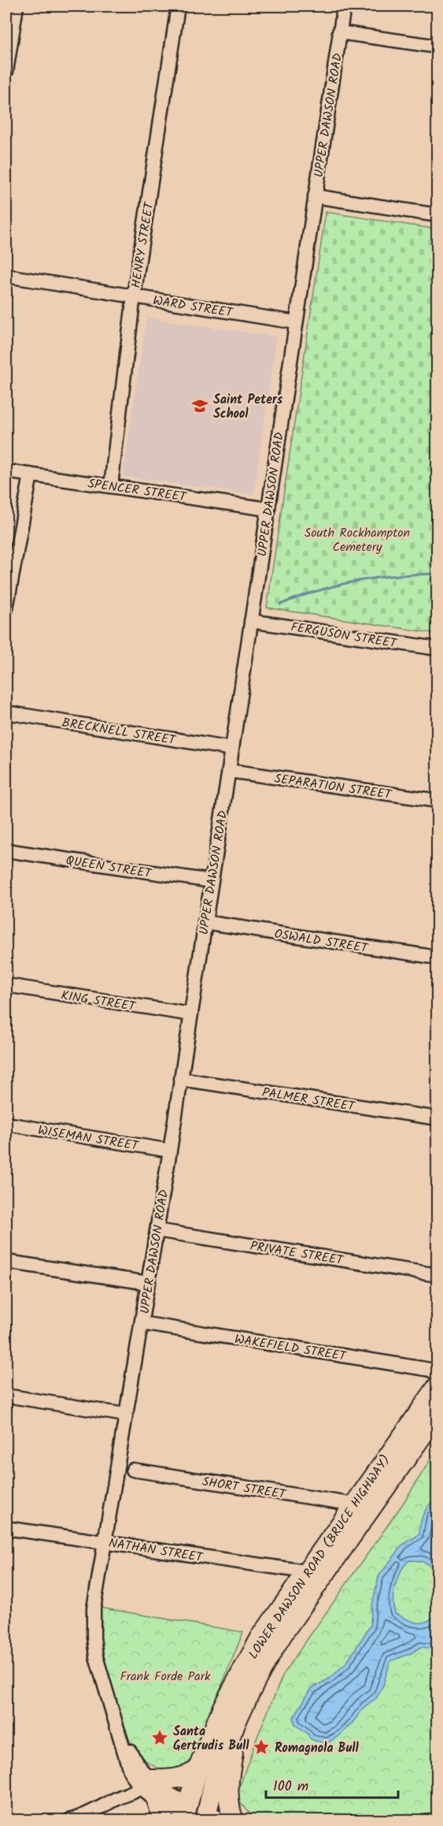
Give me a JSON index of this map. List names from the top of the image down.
{
  "streets": {
    "highway": ["LOWER DAWSON ROAD (BRUCE HIGHWAY)"],
    "street": [
      "UPPER DAWSON ROAD",
      "HENRY STREET",
      "WARD STREET",
      "SPENCER STREET",
      "FERGUSON STREET",
      "BRECKNELL STREET",
      "SEPARATION STREET",
      "QUEEN STREET",
      "OSWALD STREET",
      "KING STREET",
      "PALMER STREET",
      "WISEMAN STREET",
      "PRIVATE STREET",
      "WAKEFIELD STREET",
      "SHORT STREET",
      "NATHAN STREET"
    ]
  },
  "crossings": [
    ["UPPER DAWSON ROAD", "WARD STREET"],
    ["UPPER DAWSON ROAD", "SPENCER STREET"],
    ["UPPER DAWSON ROAD", "FERGUSON STREET"],
    ["UPPER DAWSON ROAD", "BRECKNELL STREET"],
    ["UPPER DAWSON ROAD", "SEPARATION STREET"],
    ["UPPER DAWSON ROAD", "QUEEN STREET"],
    ["UPPER DAWSON ROAD", "OSWALD STREET"],
    ["UPPER DAWSON ROAD", "KING STREET"],
    ["UPPER DAWSON ROAD", "PALMER STREET"],
    ["UPPER DAWSON ROAD", "WISEMAN STREET"],
    ["UPPER DAWSON ROAD", "PRIVATE STREET"],
    ["UPPER DAWSON ROAD", "WAKEFIELD STREET"],
    ["UPPER DAWSON ROAD", "NATHAN STREET"],
    ["UPPER DAWSON ROAD", "LOWER DAWSON ROAD (BRUCE HIGHWAY)"],
    ["HENRY STREET", "WARD STREET"],
    ["HENRY STREET", "SPENCER STREET"],
    ["SHORT STREET", "LOWER DAWSON ROAD (BRUCE HIGHWAY)"],
    ["NATHAN STREET", "LOWER DAWSON ROAD (BRUCE HIGHWAY)"]
  ],
  "parks": ["South Rockhampton Cemetery", "Frank Forde Park"],
  "places": {
    "school or university": ["Saint Peters School"],
    "place": ["Santa Gertrudis Bull", "Romagnola Bull"]
  },
  "scale_bar": "100 m"
}
